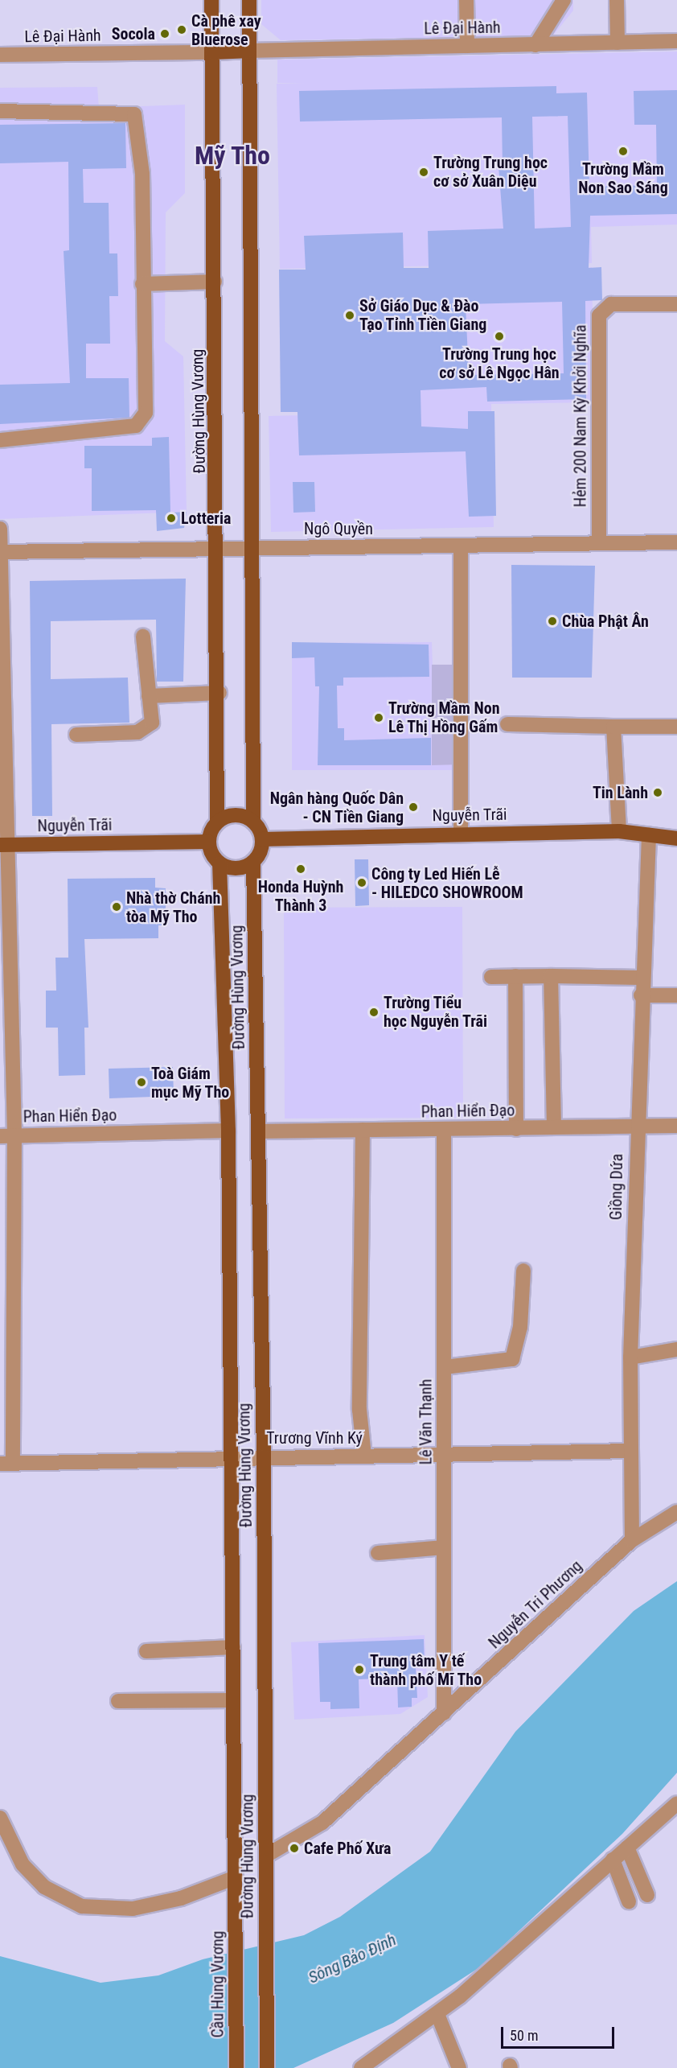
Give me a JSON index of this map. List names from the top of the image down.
{
  "streets": {
    "main road": ["Đường Hùng Vương", "Nguyễn Trãi", "Cầu Hùng Vương"],
    "street": [
      "Lê Đại Hành",
      "Hẻm 200 Nam Kỳ Khởi Nghĩa",
      "Ngô Quyền",
      "Phan Hiển Đạo",
      "Giồng Dứa",
      "Lê Văn Thạnh",
      "Trương Vĩnh Ký",
      "Nguyễn Tri Phương"
    ]
  },
  "crossings": [
    ["Lê Đại Hành", "Đường Hùng Vương"],
    ["Đường Hùng Vương", "Ngô Quyền"],
    ["Đường Hùng Vương", "Nguyễn Trãi"],
    ["Đường Hùng Vương", "Phan Hiển Đạo"],
    ["Đường Hùng Vương", "Trương Vĩnh Ký"],
    ["Đường Hùng Vương", "Nguyễn Tri Phương"],
    ["Đường Hùng Vương", "Cầu Hùng Vương"],
    ["Hẻm 200 Nam Kỳ Khởi Nghĩa", "Ngô Quyền"],
    ["Nguyễn Trãi", "Giồng Dứa"],
    ["Phan Hiển Đạo", "Giồng Dứa"],
    ["Phan Hiển Đạo", "Lê Văn Thạnh"],
    ["Giồng Dứa", "Trương Vĩnh Ký"],
    ["Giồng Dứa", "Nguyễn Tri Phương"],
    ["Lê Văn Thạnh", "Trương Vĩnh Ký"],
    ["Lê Văn Thạnh", "Nguyễn Tri Phương"]
  ],
  "districts": ["Mỹ Tho"],
  "water": ["Sông Bảo Định"],
  "places": [
    "Cà phê xay Bluerose",
    "Socola",
    "Trường Mầm Non Sao Sáng",
    "Trường Trung học cơ sở Xuân Diệu",
    "Sở Giáo Dục & Đào Tạo Tỉnh Tiền Giang",
    "Trường Trung học cơ sở Lê Ngọc Hân",
    "Lotteria",
    "Chùa Phật Ân",
    "Trường Mầm Non Lê Thị Hồng Gấm",
    "Tin Lành",
    "Ngân hàng Quốc Dân - CN Tiền Giang",
    "Honda Huỳnh Thành 3",
    "Công ty Led Hiến Lễ - HILEDCO SHOWROOM",
    "Nhà thờ Chánh tòa Mỹ Tho",
    "Trường Tiểu học Nguyễn Trãi",
    "Toà Giám mục Mỹ Tho",
    "Trung tâm Y tế thành phố Mĩ Tho",
    "Cafe Phố Xưa"
  ],
  "scale_bar": "50 m"
}
